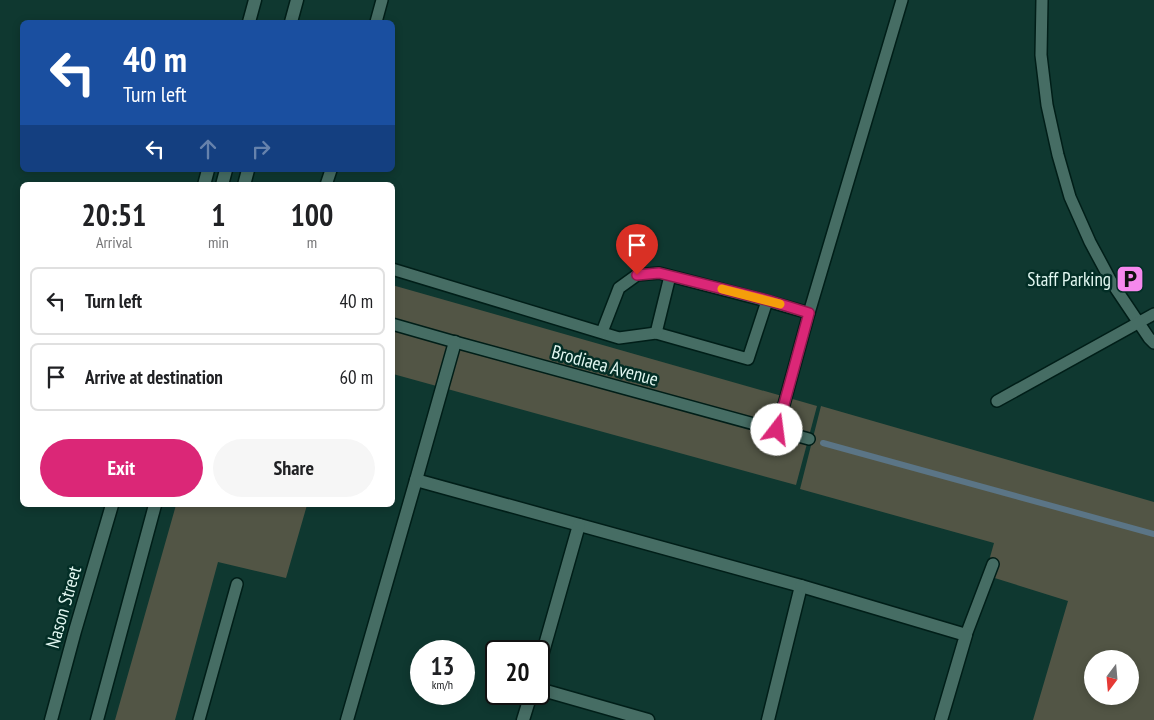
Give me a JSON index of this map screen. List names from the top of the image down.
{
  "streets": {
    "street": ["Nason Street"],
    "lane": ["Brodiaea Avenue"]
  },
  "places": {
    "parking": ["Staff Parking"]
  },
  "north": "bottom",
  "page": {
    "turn": ["40 m", "Turn left"],
    "eta": [
      "20:51",
      "Arrival",
      "1",
      "min",
      "100",
      "m"
    ],
    "list": [
      {
        "name": "Turn left",
        "value": "40 m"
      },
      {
        "name": "Arrive at destination",
        "value": "60 m"
      }
    ],
    "buttons": ["Exit", "Share"],
    "speed": "13 km/h",
    "limit": "20"
  }
}
